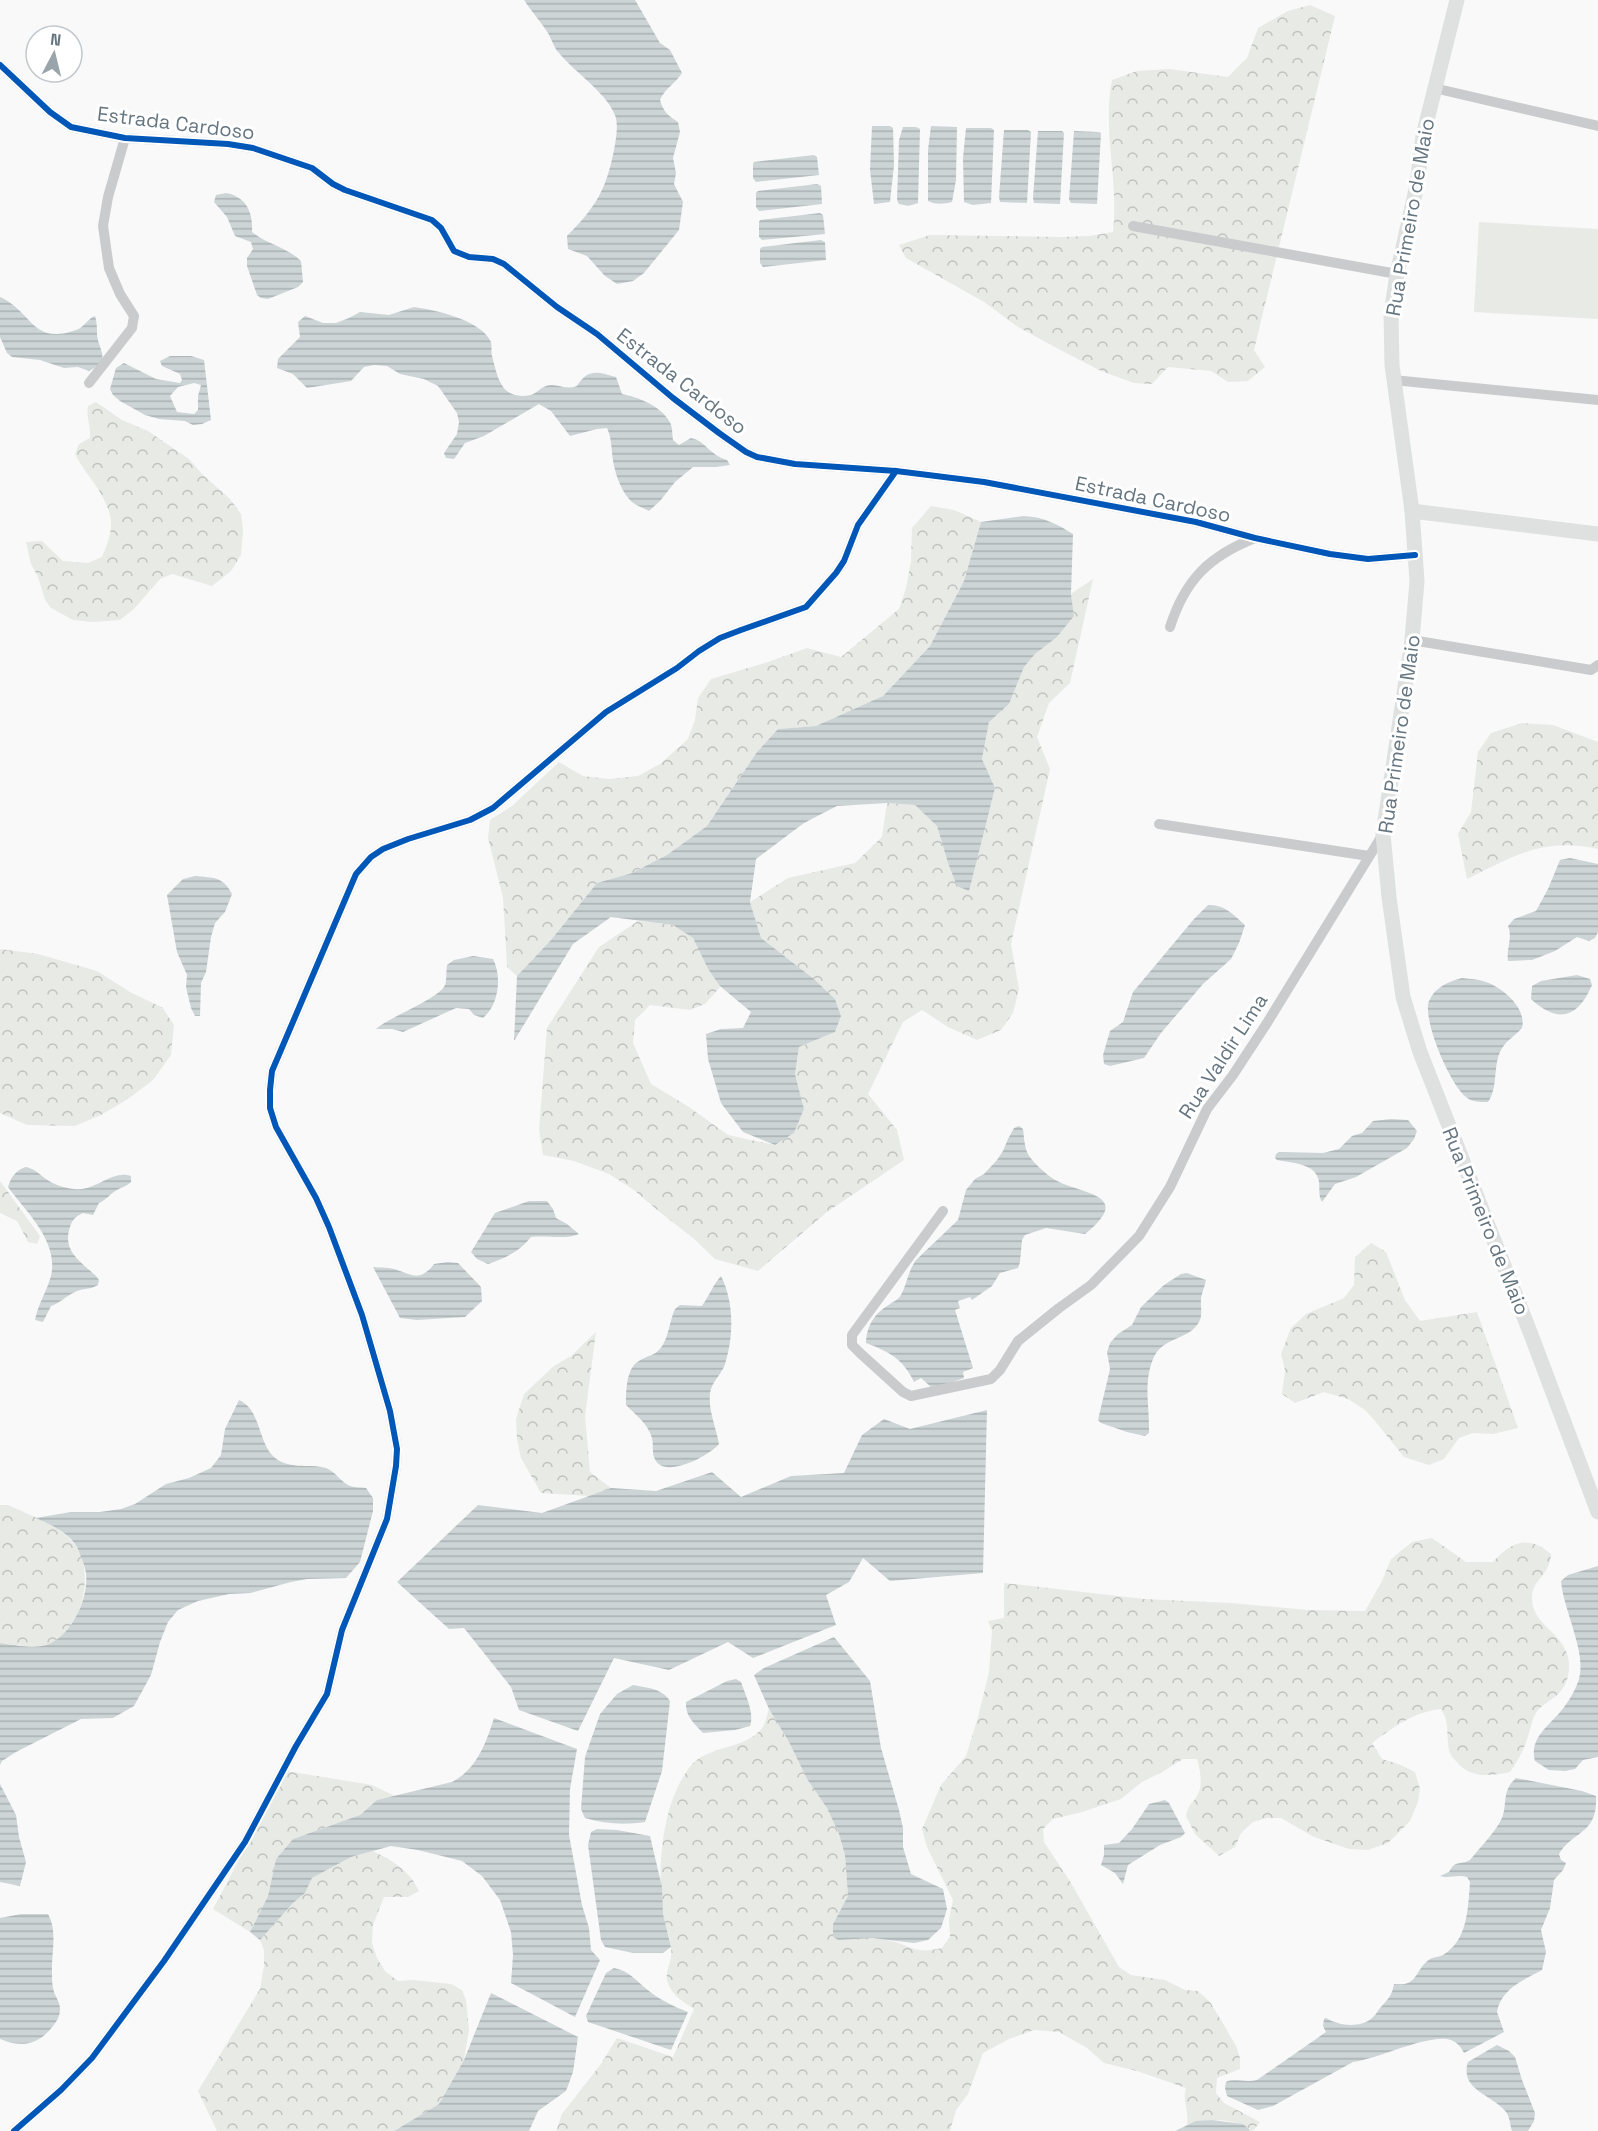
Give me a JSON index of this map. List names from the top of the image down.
{
  "streets": {
    "main road": ["Rua Primeiro de Maio"],
    "street": ["Estrada Cardoso", "Rua Valdir Lima"]
  },
  "crossings": [
    ["Estrada Cardoso", "Rua Primeiro de Maio"],
    ["Rua Primeiro de Maio", "Rua Valdir Lima"]
  ],
  "north": "top"
}
